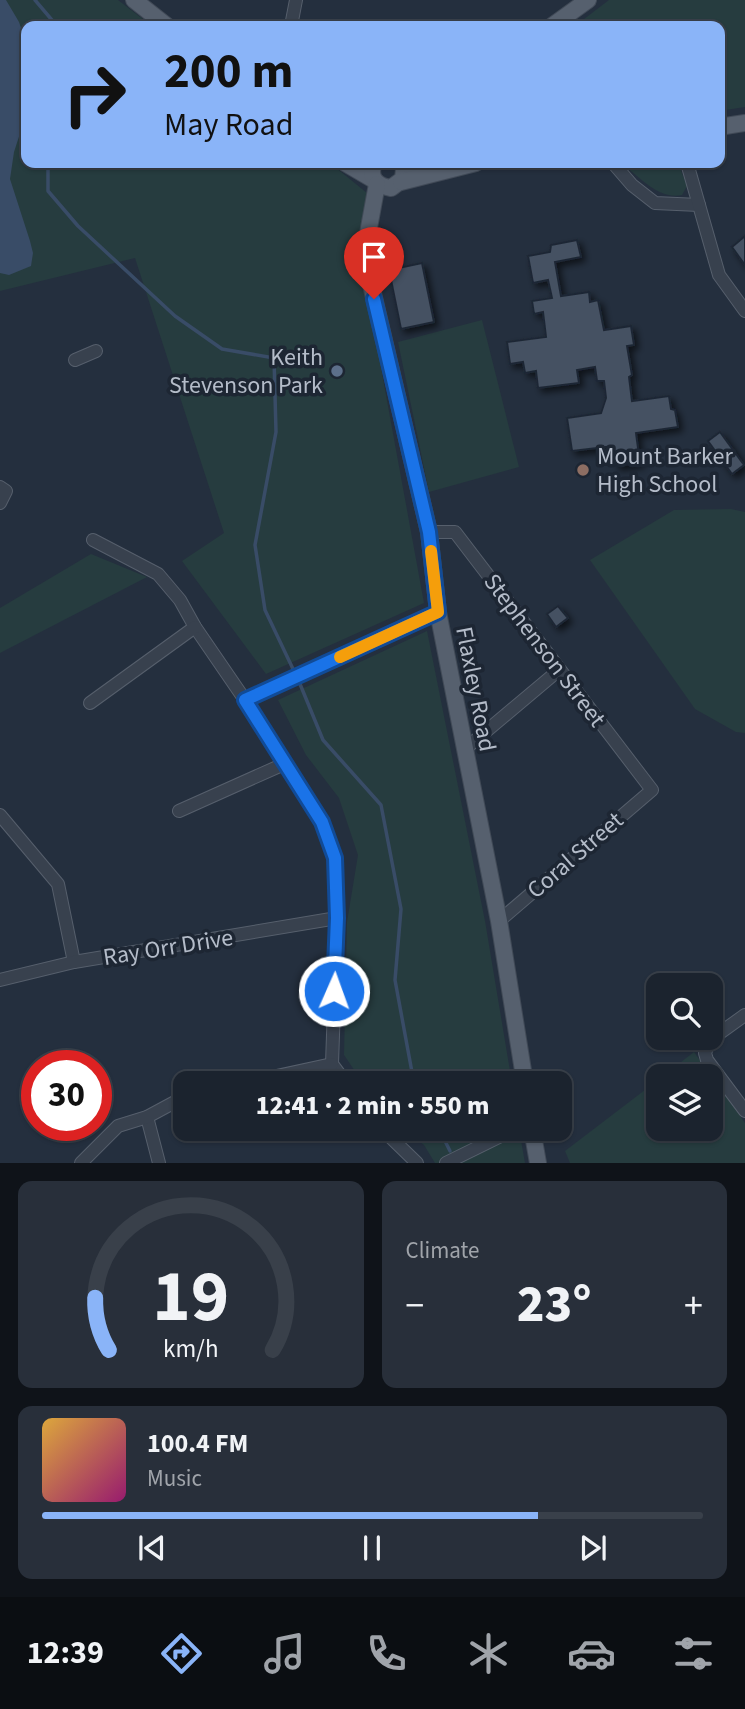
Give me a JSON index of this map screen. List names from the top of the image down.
{
  "streets": {
    "main road": ["Flaxley Road"],
    "street": ["Stephenson Street", "Coral Street", "Ray Orr Drive"]
  },
  "crossings": [
    ["Stephenson Street", "Flaxley Road"],
    ["Stephenson Street", "Coral Street"],
    ["Flaxley Road", "Coral Street"]
  ],
  "places": ["Keith Stevenson Park", "Mount Barker High School"],
  "page": {
    "turn": ["200 m", "May Road"],
    "limit": "30",
    "trip": "12:41 · 2 min · 550 m",
    "tile": "Climate",
    "heat": ["−", "23°", "+"],
    "song": ["100.4 FM", "Music"],
    "tabs": "12:39",
    "gauge": ["19", "km/h"]
  }
}
